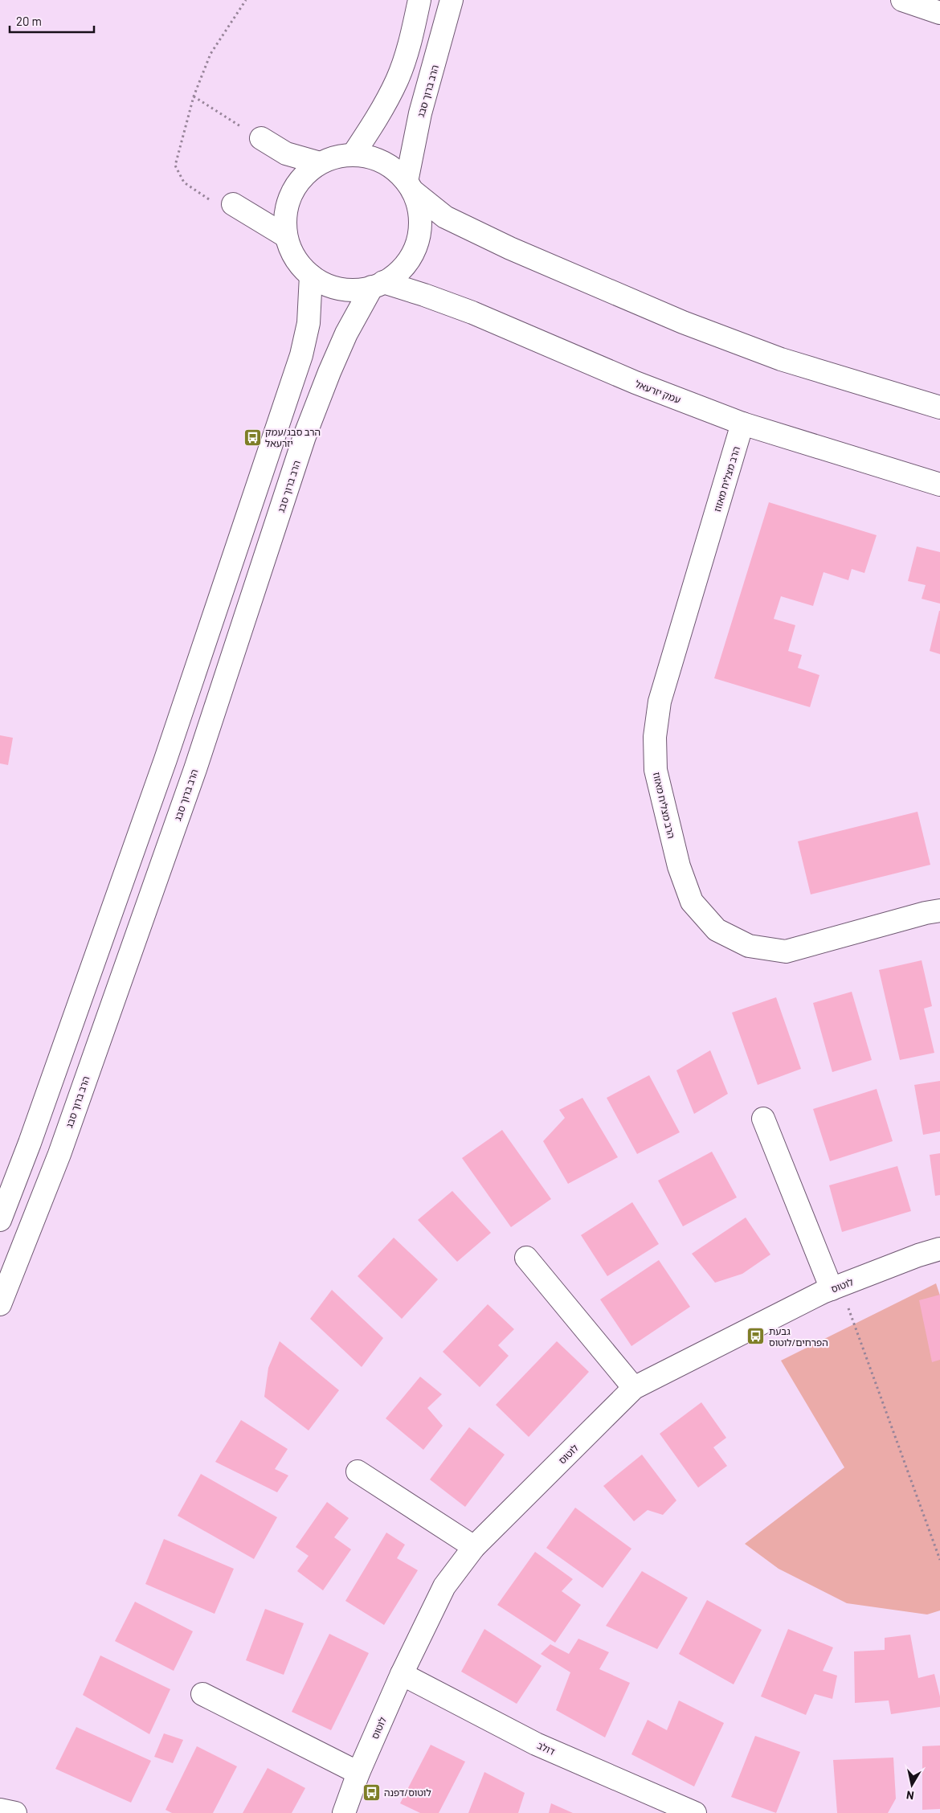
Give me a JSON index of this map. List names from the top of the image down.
{
  "streets": {
    "street": [
      "הרב ברוך סבג",
      "עמק יזרעאל",
      "הרב מצליח מאזוז",
      "לוטוס",
      "דולב"
    ]
  },
  "crossings": [
    ["הרב ברוך סבג", "עמק יזרעאל"],
    ["עמק יזרעאל", "הרב מצליח מאזוז"],
    ["לוטוס", "דולב"]
  ],
  "places": {
    "bus stop": ["הרב סבג/עמק יזרעאל", "גבעת הפרחים/לוטוס", "לוטוס/דפנה"]
  },
  "scale_bar": "20 m",
  "north": "bottom"
}
